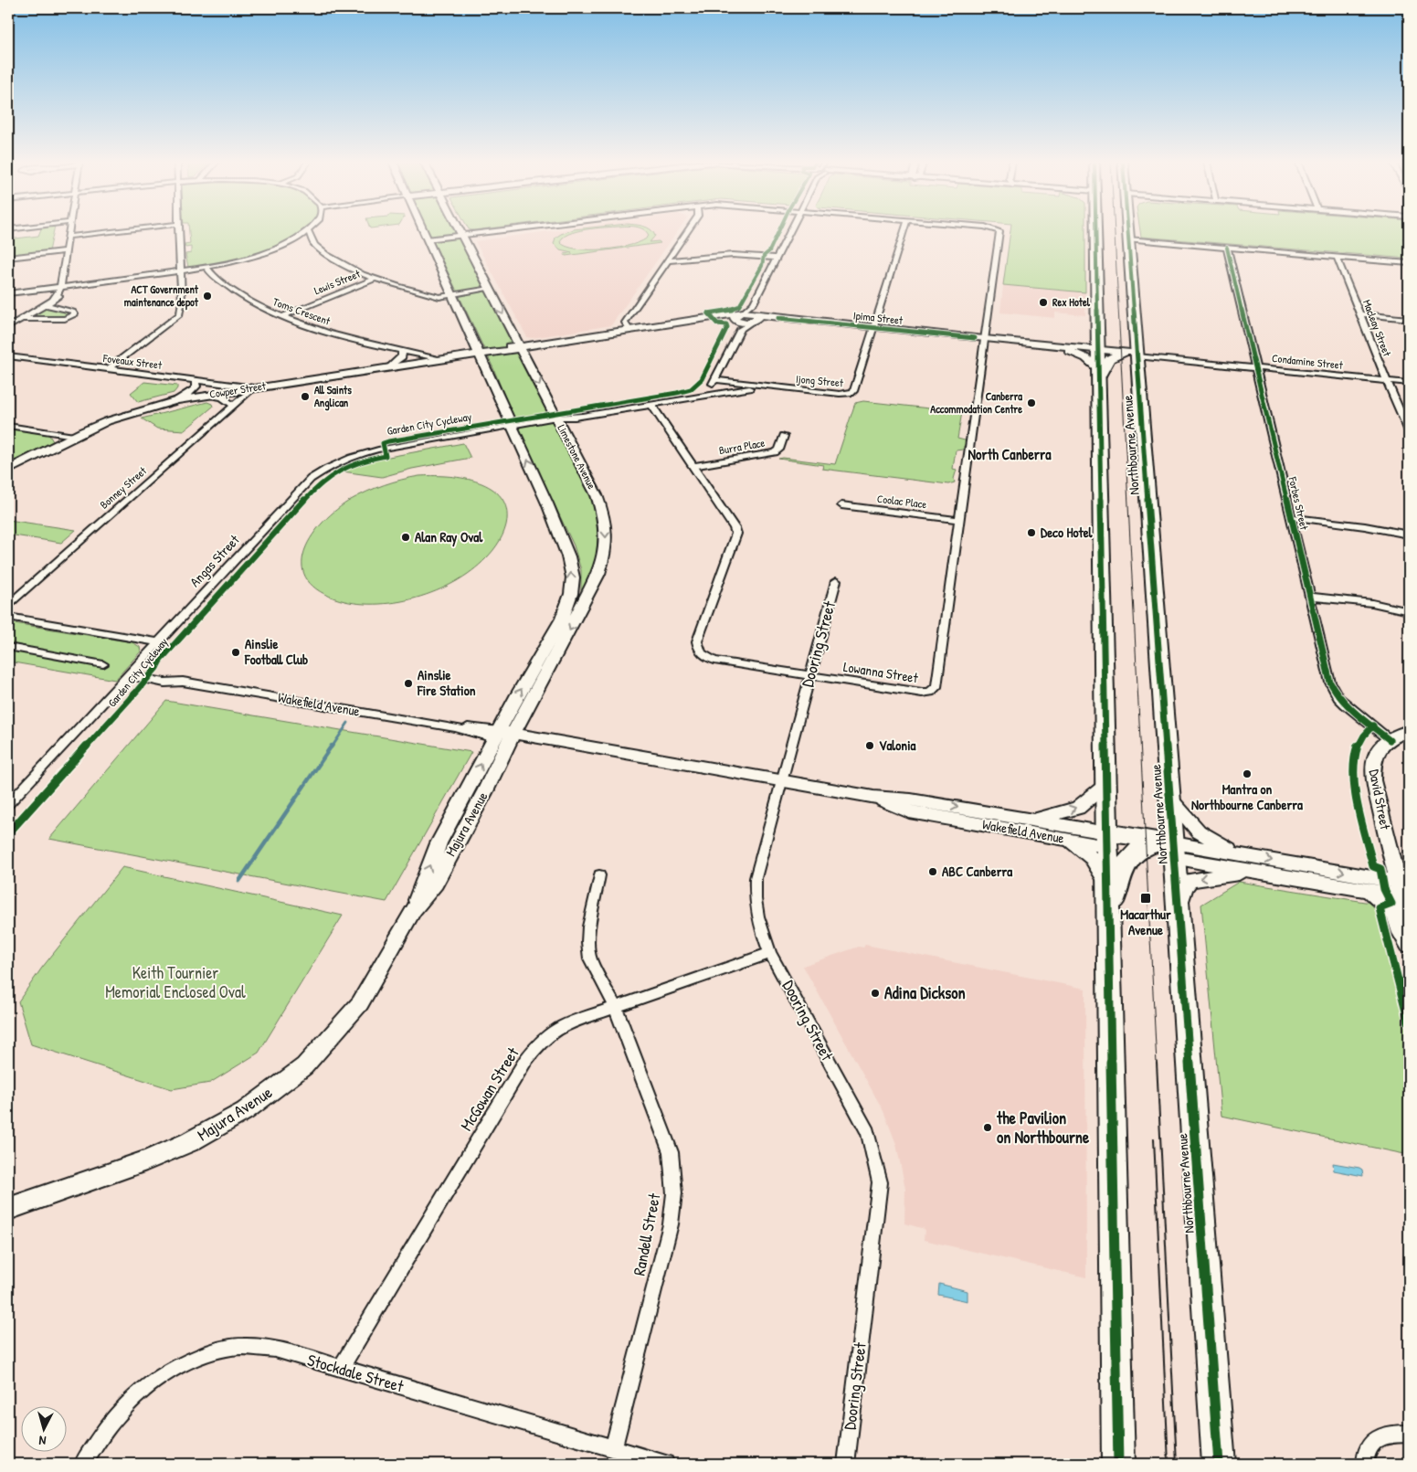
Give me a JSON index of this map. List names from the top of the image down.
{
  "streets": {
    "highway": ["Northbourne Avenue", "Wakefield Avenue"],
    "main road": [
      "Ipima Street",
      "Cowper Street",
      "Limestone Avenue",
      "David Street",
      "Majura Avenue"
    ],
    "street": [
      "Lewis Street",
      "Toms Crescent",
      "Macleay Street",
      "Foveaux Street",
      "Condamine Street",
      "Ijong Street",
      "Burra Place",
      "Bonney Street",
      "Coolac Place",
      "Forbes Street",
      "Angas Street",
      "Dooring Street",
      "Lowanna Street",
      "McGowan Street",
      "Randell Street",
      "Stockdale Street"
    ],
    "cycle path": ["Garden City Cycleway"]
  },
  "crossings": [
    ["Lewis Street", "Toms Crescent"],
    ["Toms Crescent", "Cowper Street"],
    ["Ipima Street", "Ijong Street"],
    ["Ipima Street", "Northbourne Avenue"],
    ["Ipima Street", "Lowanna Street"],
    ["Macleay Street", "Condamine Street"],
    ["Foveaux Street", "Cowper Street"],
    ["Foveaux Street", "Bonney Street"],
    ["Condamine Street", "Northbourne Avenue"],
    ["Condamine Street", "Forbes Street"],
    ["Ijong Street", "Limestone Avenue"],
    ["Ijong Street", "Angas Street"],
    ["Ijong Street", "Lowanna Street"],
    ["Cowper Street", "Bonney Street"],
    ["Northbourne Avenue", "Wakefield Avenue"],
    ["Burra Place", "Lowanna Street"],
    ["Limestone Avenue", "Wakefield Avenue"],
    ["Limestone Avenue", "Majura Avenue"],
    ["Coolac Place", "Lowanna Street"],
    ["Forbes Street", "David Street"],
    ["Angas Street", "Wakefield Avenue"],
    ["Dooring Street", "Lowanna Street"],
    ["Dooring Street", "Wakefield Avenue"],
    ["Dooring Street", "McGowan Street"],
    ["Wakefield Avenue", "Majura Avenue"],
    ["McGowan Street", "Randell Street"],
    ["McGowan Street", "Stockdale Street"],
    ["Randell Street", "Stockdale Street"]
  ],
  "districts": ["North Canberra"],
  "parks": ["Keith Tournier Memorial Enclosed Oval"],
  "places": {
    "other": [
      "ACT Government maintenance depot",
      "Rex Hotel",
      "All Saints Anglican",
      "Canberra Accommodation Centre",
      "Deco Hotel",
      "Alan Ray Oval",
      "Ainslie Football Club",
      "Ainslie Fire Station",
      "Valonia",
      "Mantra on Northbourne Canberra",
      "ABC Canberra",
      "Adina Dickson",
      "the Pavilion on Northbourne"
    ],
    "transit": ["Macarthur Avenue"]
  },
  "north": "bottom"
}
